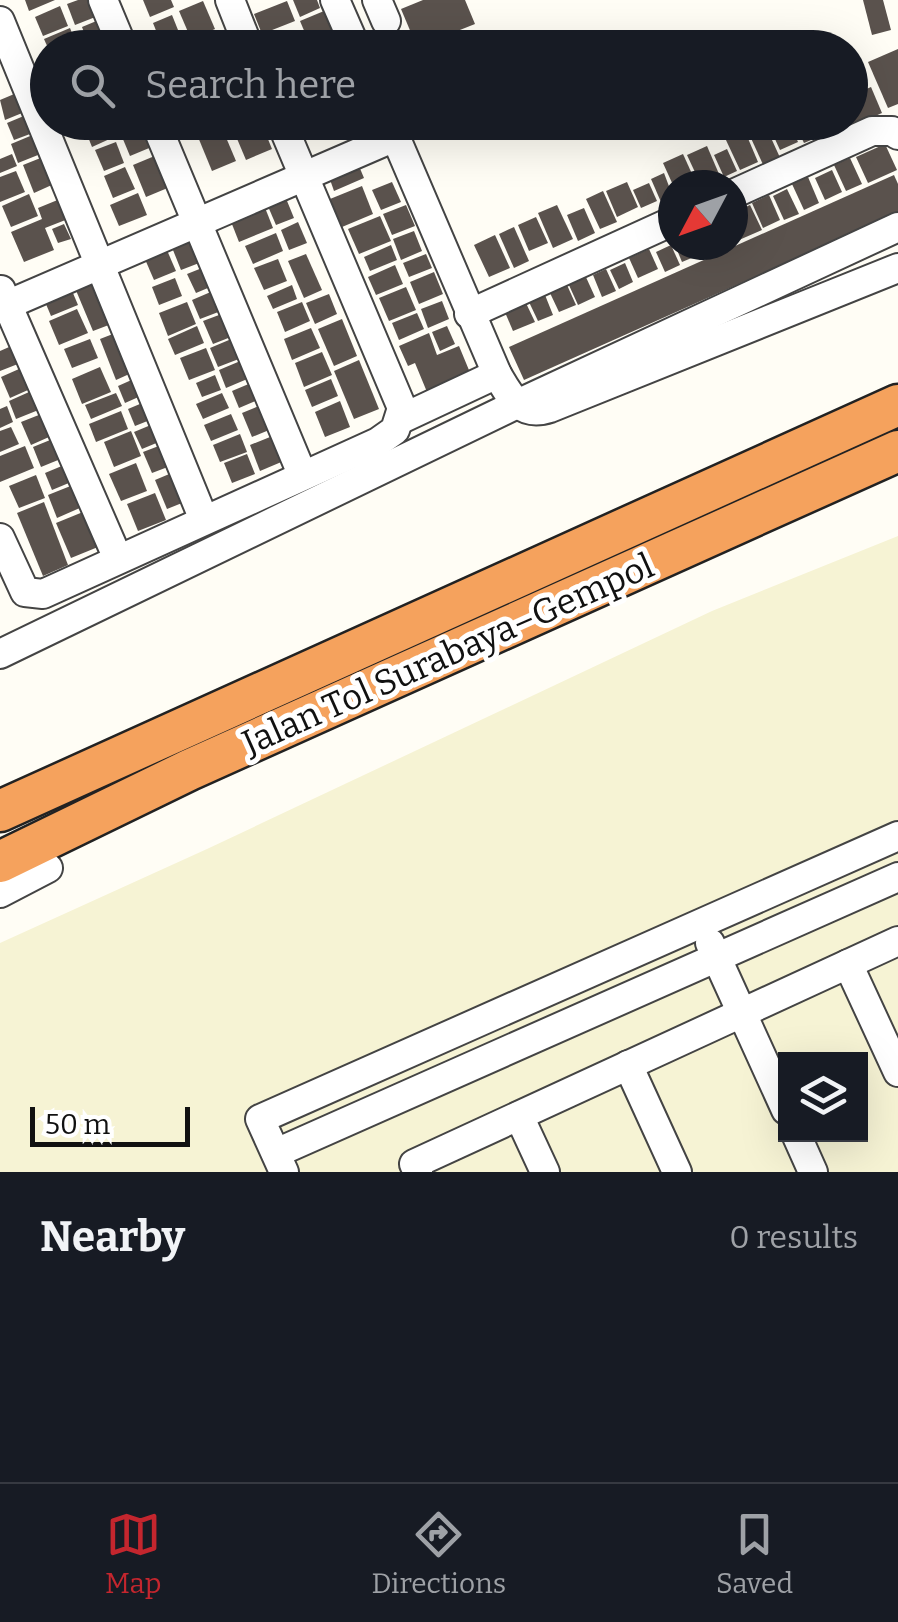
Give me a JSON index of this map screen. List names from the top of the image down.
{
  "streets": {
    "highway": ["Jalan Tol Surabaya–Gempol"]
  },
  "scale_bar": "50 m",
  "north": "bottom left",
  "page": {
    "search": "Search here",
    "scale": "50 m",
    "heading": ["Nearby", "0 results"],
    "nav": ["Map", "Directions", "Saved"]
  }
}
